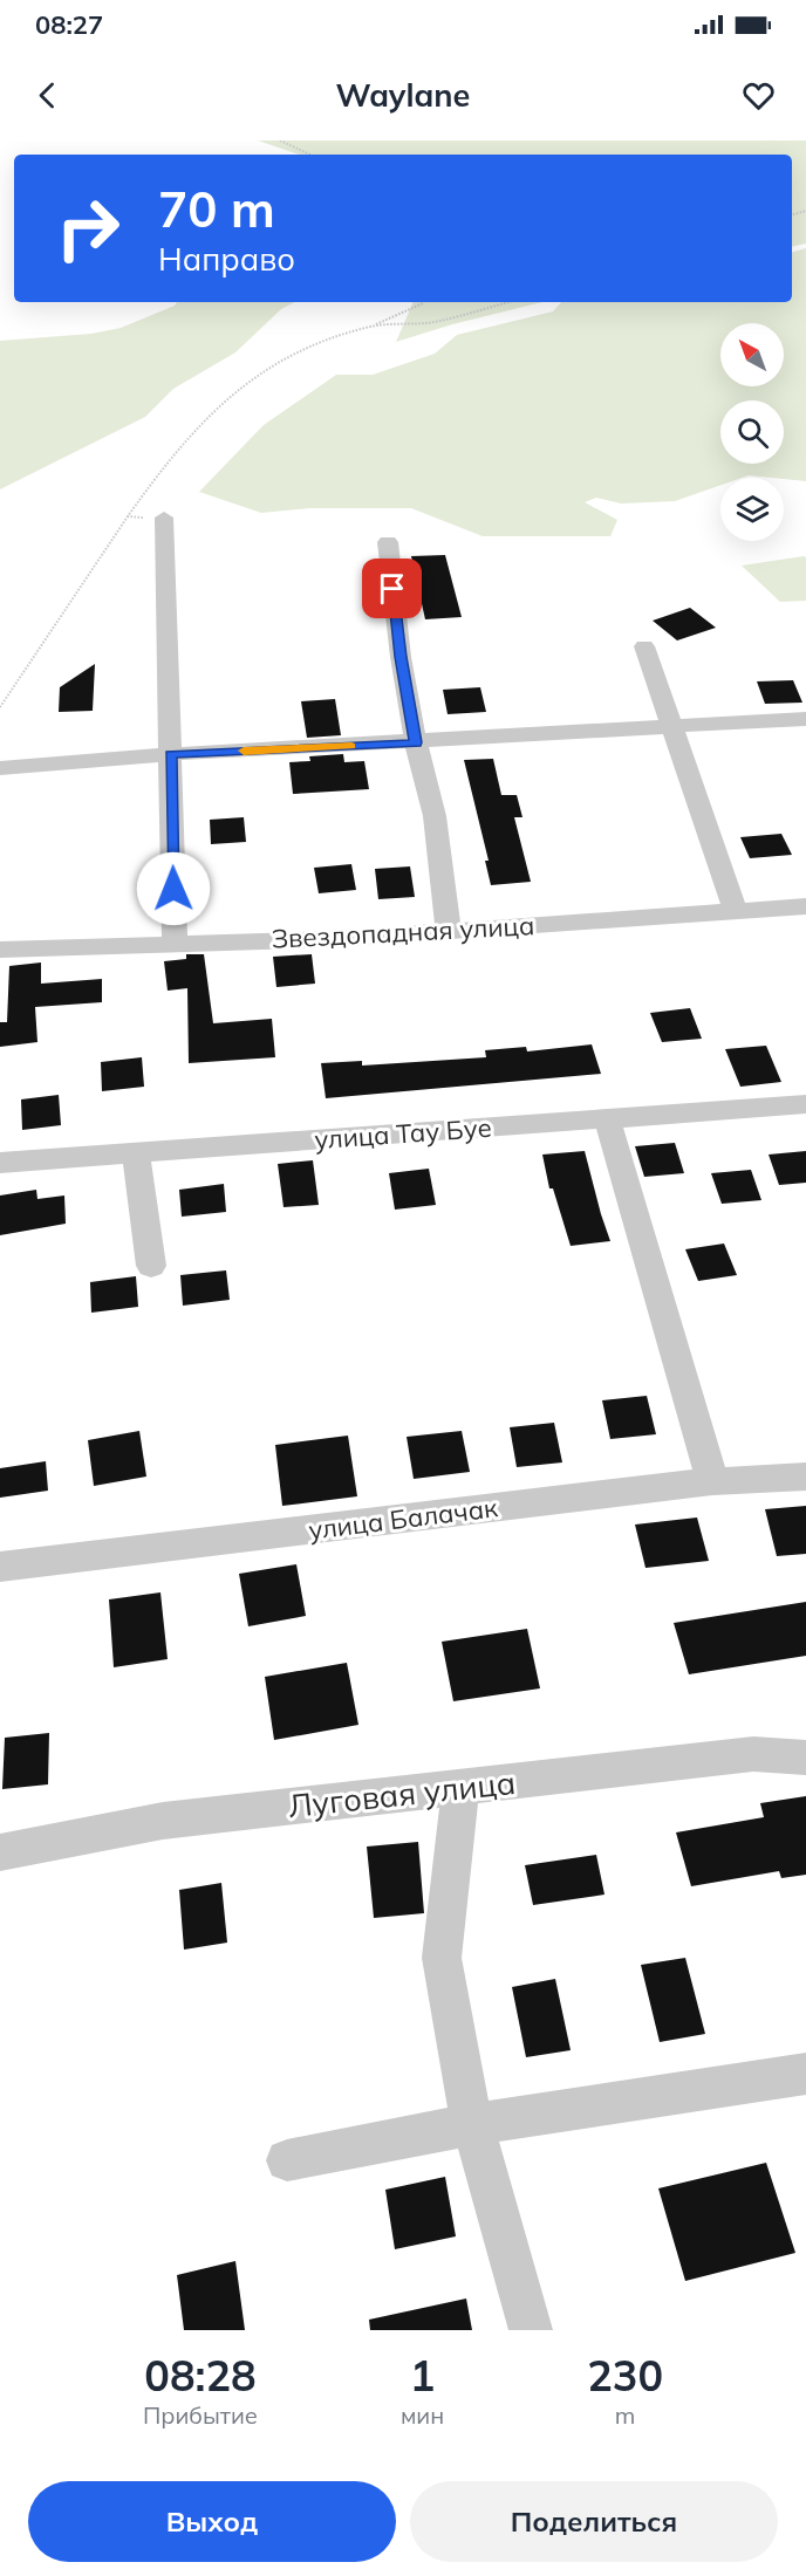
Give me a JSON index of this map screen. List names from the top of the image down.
{
  "streets": {
    "street": [
      "Звездопадная улица",
      "улица Тау Буе",
      "улица Балачак",
      "Луговая улица"
    ]
  },
  "north": "top left",
  "page": {
    "status": "08:27",
    "header": "Waylane",
    "turn": ["70 m", "Направо"],
    "eta": [
      "08:28",
      "Прибытие",
      "1",
      "мин",
      "230",
      "m"
    ],
    "buttons": ["Выход", "Поделиться"]
  }
}
